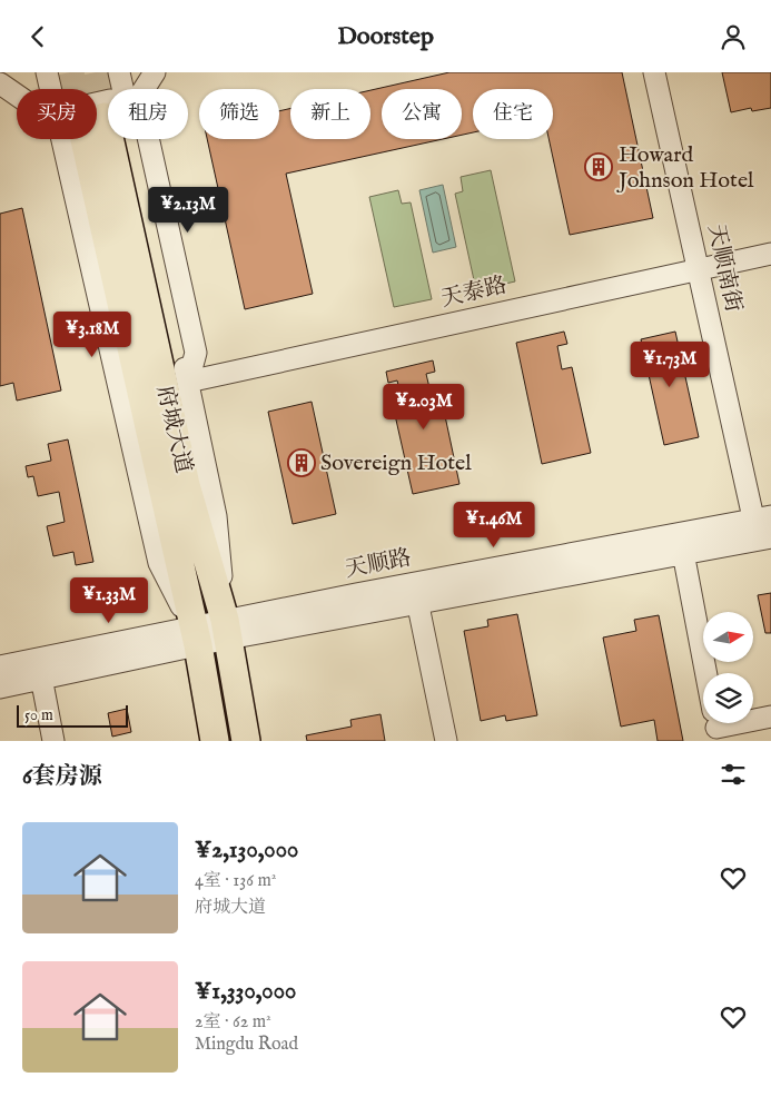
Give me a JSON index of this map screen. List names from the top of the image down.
{
  "streets": {
    "main road": ["府城大道"],
    "street": ["天顺南街", "天泰路", "天顺路"]
  },
  "crossings": [
    ["天顺南街", "天泰路"],
    ["天顺南街", "天顺路"],
    ["府城大道", "天顺路"]
  ],
  "places": {
    "building": ["Howard Johnson Hotel", "Sovereign Hotel"]
  },
  "scale_bar": "50 m",
  "north": "right",
  "page": {
    "header": "Doorstep",
    "chip": [
      "买房",
      "租房",
      "筛选",
      "新上",
      "公寓",
      "住宅"
    ],
    "price": [
      "¥2.13M",
      "¥3.18M",
      "¥1.73M",
      "¥2.03M",
      "¥1.46M",
      "¥1.33M"
    ],
    "scale": "50 m",
    "heading": "6套房源",
    "list": [
      {
        "name": "¥2,130,000",
        "note": "4室 · 136 m² · 府城大道"
      },
      {
        "name": "¥1,330,000",
        "note": "2室 · 62 m² · Mingdu Road"
      }
    ]
  }
}
